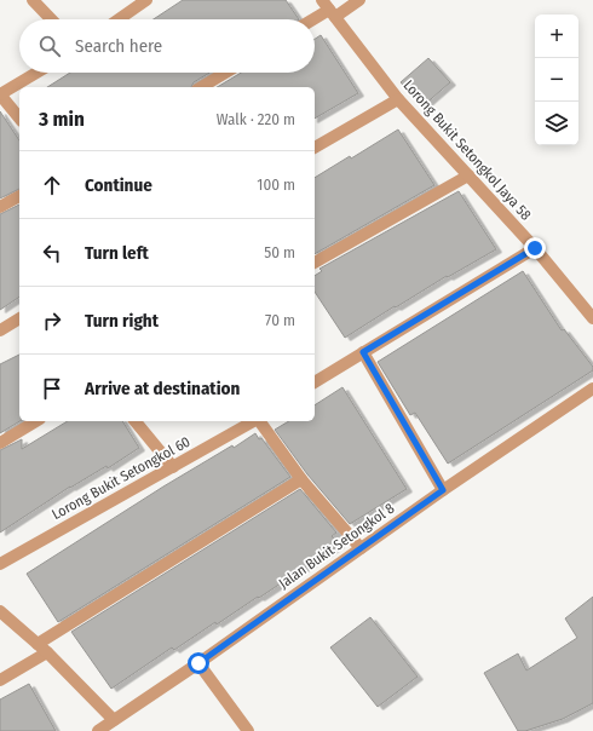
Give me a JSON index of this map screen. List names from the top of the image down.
{
  "streets": {
    "street": ["Lorong Bukit Setongkol Jaya 58", "Lorong Bukit Setongkol 60", "Jalan Bukit Setongkol 8"]
  },
  "page": {
    "map_buttons": ["+", "−"],
    "search": "Search here",
    "heading": ["3 min", "Walk · 220 m"],
    "list": [
      ["Continue", "100 m"],
      ["Turn left", "50 m"],
      ["Turn right", "70 m"],
      "Arrive at destination"
    ]
  }
}
